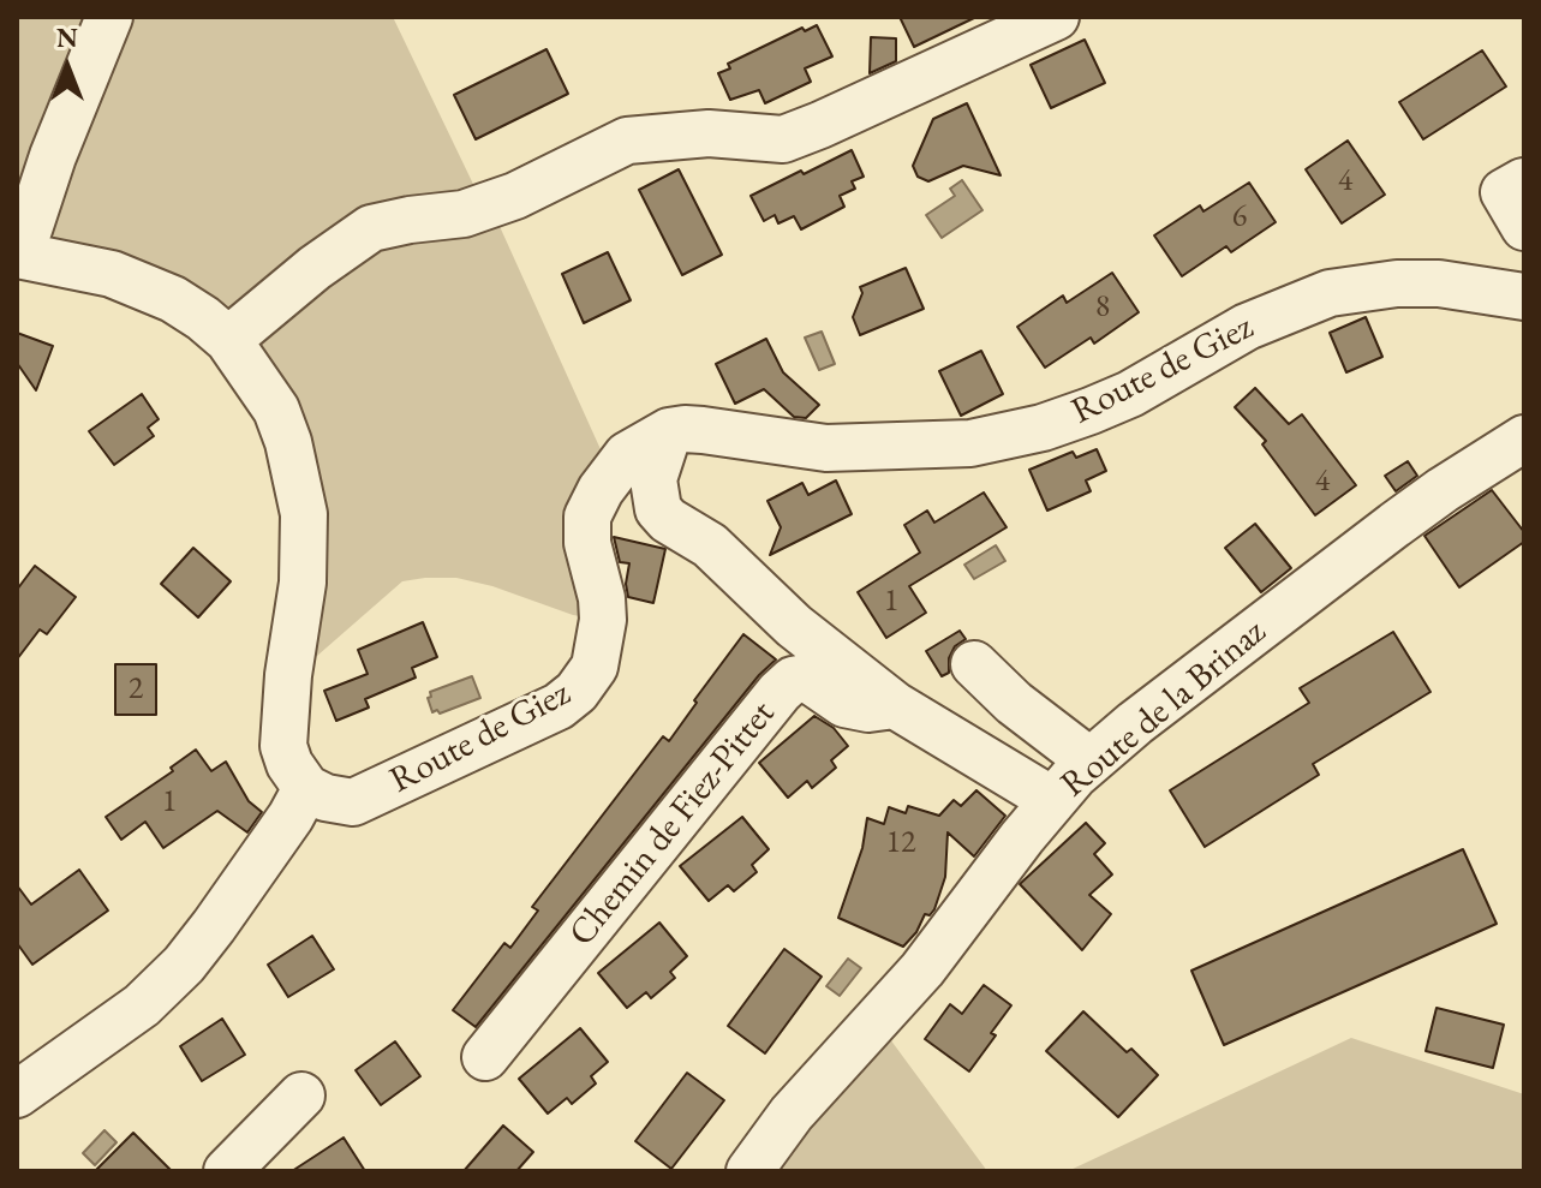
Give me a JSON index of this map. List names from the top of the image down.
{
  "streets": {
    "street": ["Route de Giez", "Route de la Brinaz", "Chemin de Fiez-Pittet"]
  },
  "house_numbers": [
    "4",
    "6",
    "8",
    "4",
    "1",
    "2",
    "1",
    "12"
  ],
  "north": "top"
}
